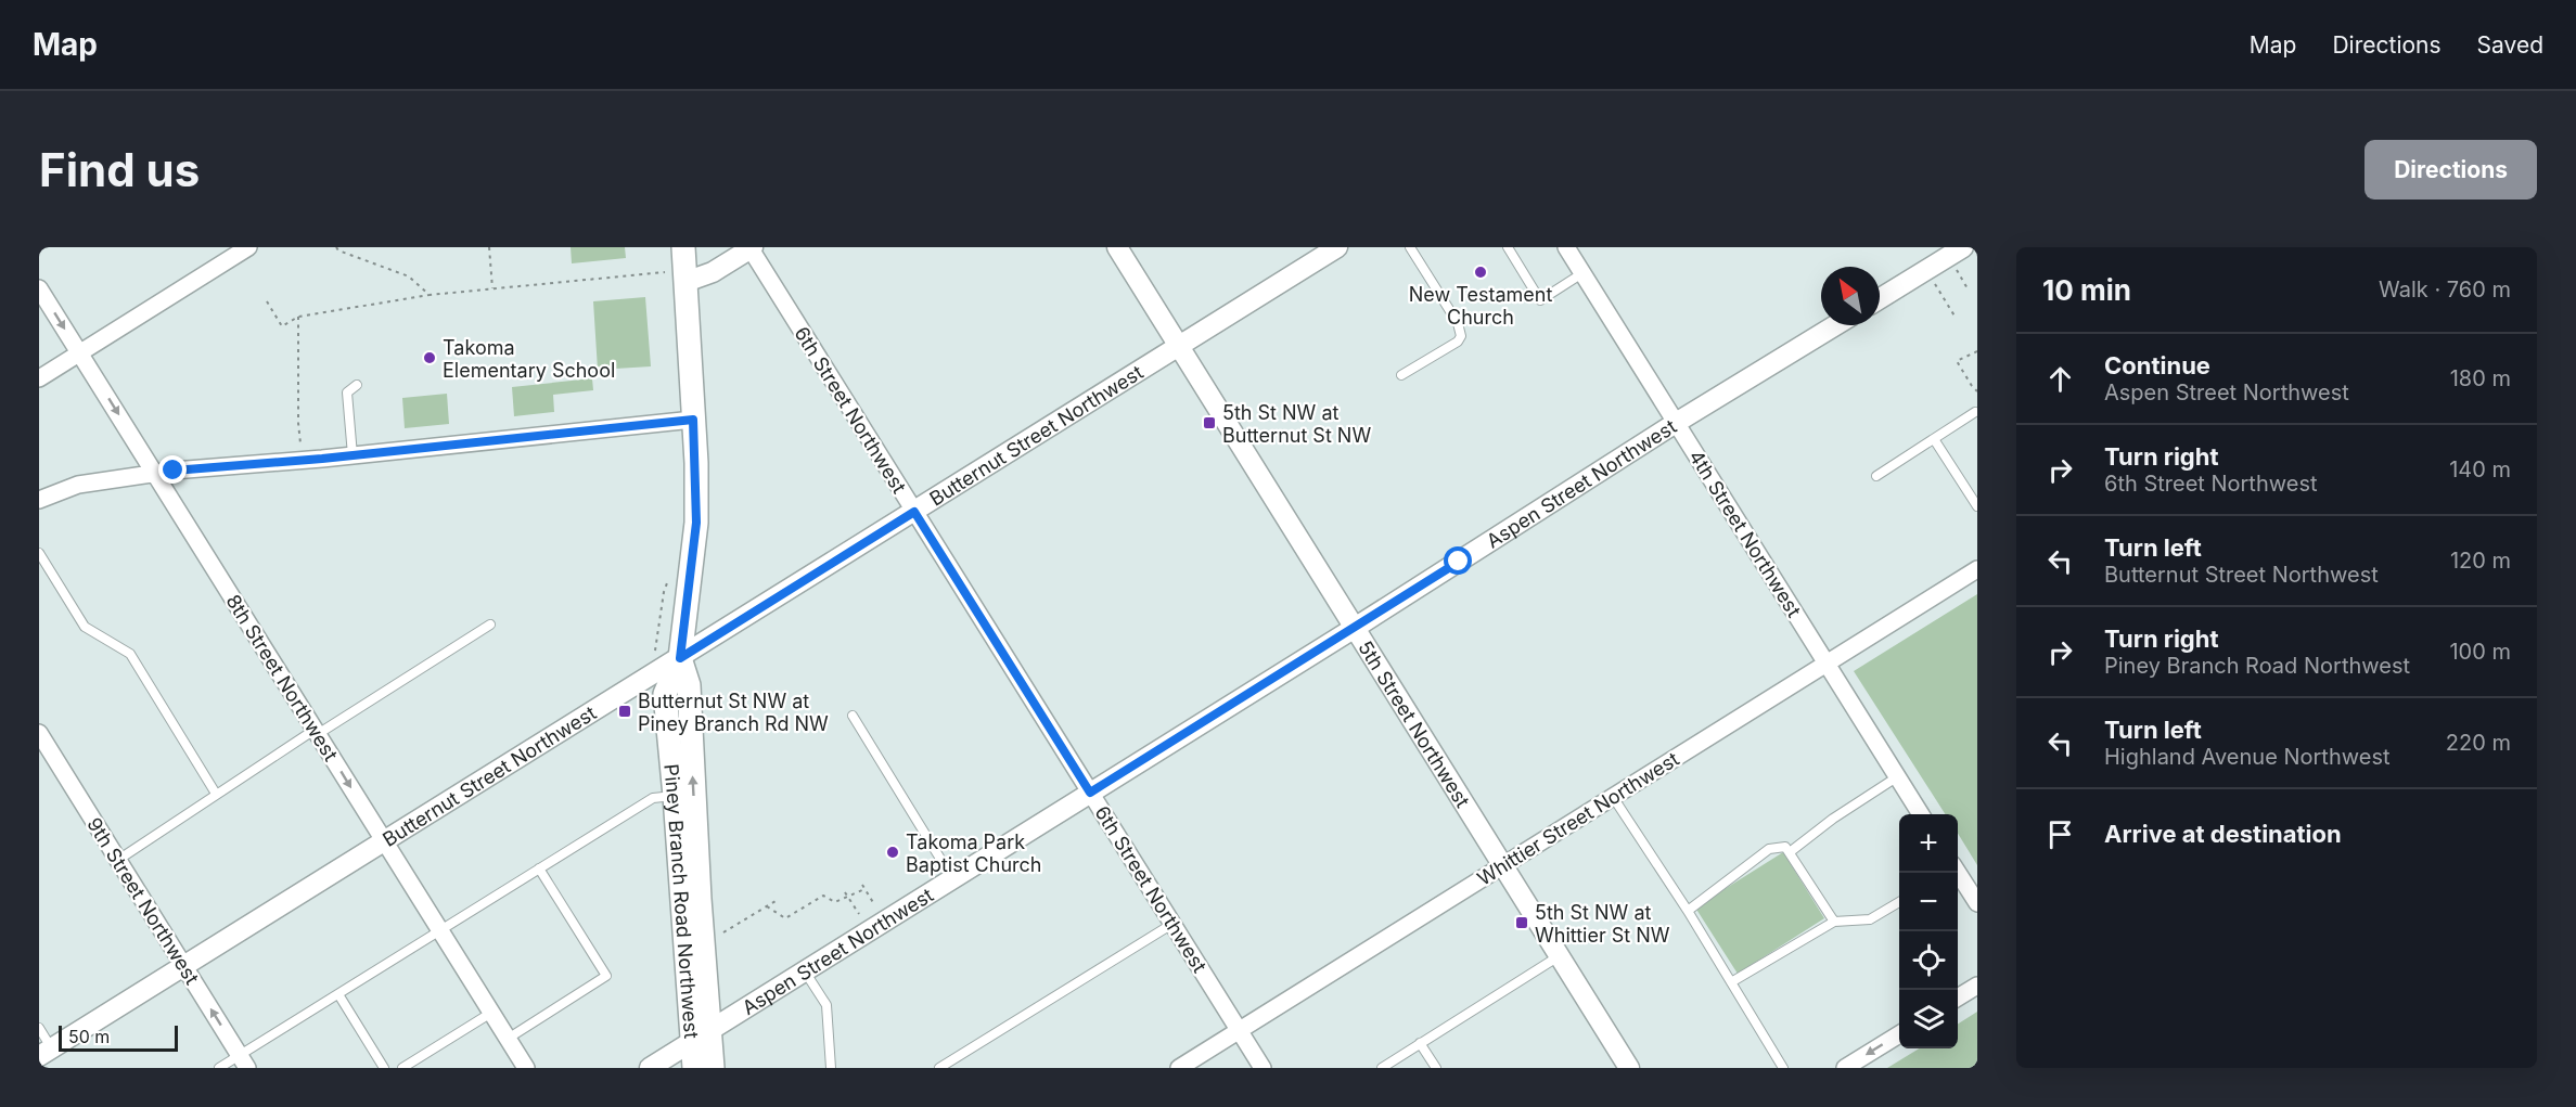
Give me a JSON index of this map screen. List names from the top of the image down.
{
  "streets": {
    "main road": ["Piney Branch Road Northwest"],
    "street": [
      "6th Street Northwest",
      "Butternut Street Northwest",
      "Aspen Street Northwest",
      "4th Street Northwest",
      "8th Street Northwest",
      "5th Street Northwest",
      "Whittier Street Northwest",
      "9th Street Northwest"
    ]
  },
  "crossings": [
    ["6th Street Northwest", "Butternut Street Northwest"],
    ["6th Street Northwest", "Aspen Street Northwest"],
    ["6th Street Northwest", "Whittier Street Northwest"],
    ["Butternut Street Northwest", "8th Street Northwest"],
    ["Butternut Street Northwest", "5th Street Northwest"],
    ["Butternut Street Northwest", "Piney Branch Road Northwest"],
    ["Butternut Street Northwest", "9th Street Northwest"],
    ["Aspen Street Northwest", "4th Street Northwest"],
    ["Aspen Street Northwest", "5th Street Northwest"],
    ["Aspen Street Northwest", "Piney Branch Road Northwest"],
    ["4th Street Northwest", "Whittier Street Northwest"],
    ["5th Street Northwest", "Whittier Street Northwest"]
  ],
  "one_way": ["8th Street Northwest"],
  "places": {
    "other": ["New Testament Church", "Takoma Elementary School", "Takoma Park Baptist Church"],
    "transit": ["5th St NW at Butternut St NW", "Butternut St NW at Piney Branch Rd NW", "5th St NW at Whittier St NW"]
  },
  "scale_bar": "50 m",
  "north": "top left",
  "page": {
    "header": "Map",
    "nav": ["Map", "Directions", "Saved"],
    "buttons": "Directions",
    "title": "Find us",
    "heading": ["10 min", "Walk · 760 m"],
    "list": [
      ["Continue", "Aspen Street Northwest", "180 m"],
      ["Turn right", "6th Street Northwest", "140 m"],
      ["Turn left", "Butternut Street Northwest", "120 m"],
      ["Turn right", "Piney Branch Road Northwest", "100 m"],
      ["Turn left", "Highland Avenue Northwest", "220 m"],
      "Arrive at destination"
    ],
    "map_buttons": ["+", "−"],
    "scale": "50 m"
  }
}
